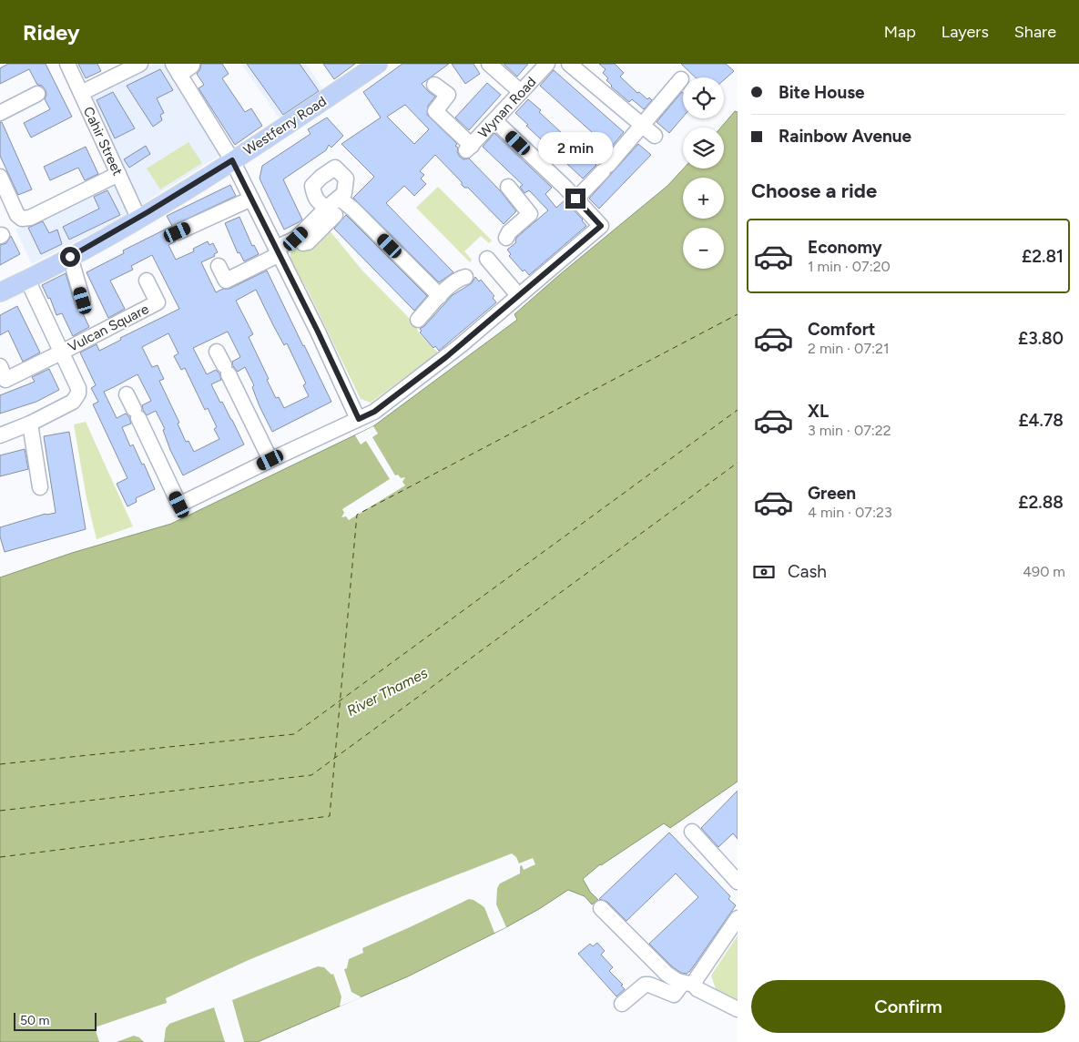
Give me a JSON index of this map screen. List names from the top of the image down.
{
  "streets": {
    "main road": ["Westferry Road"],
    "street": ["Wynan Road", "Cahir Street", "Vulcan Square"]
  },
  "crossings": [
    ["Westferry Road", "Cahir Street"]
  ],
  "water": ["River Thames"],
  "scale_bar": "50 m",
  "page": {
    "header": "Ridey",
    "nav": ["Map", "Layers", "Share"],
    "banner": ["Bite House", "Rainbow Avenue"],
    "map_buttons": ["+", "−"],
    "bubble": "2 min",
    "heading": "Choose a ride",
    "list": [
      {
        "name": "Economy",
        "note": "1 min · 07:20",
        "value": "£2.81"
      },
      {
        "name": "Comfort",
        "note": "2 min · 07:21",
        "value": "£3.80"
      },
      {
        "name": "XL",
        "note": "3 min · 07:22",
        "value": "£4.78"
      },
      {
        "name": "Green",
        "note": "4 min · 07:23",
        "value": "£2.88"
      }
    ],
    "pay": ["Cash", "490 m"],
    "buttons": "Confirm",
    "scale": "50 m"
  }
}
